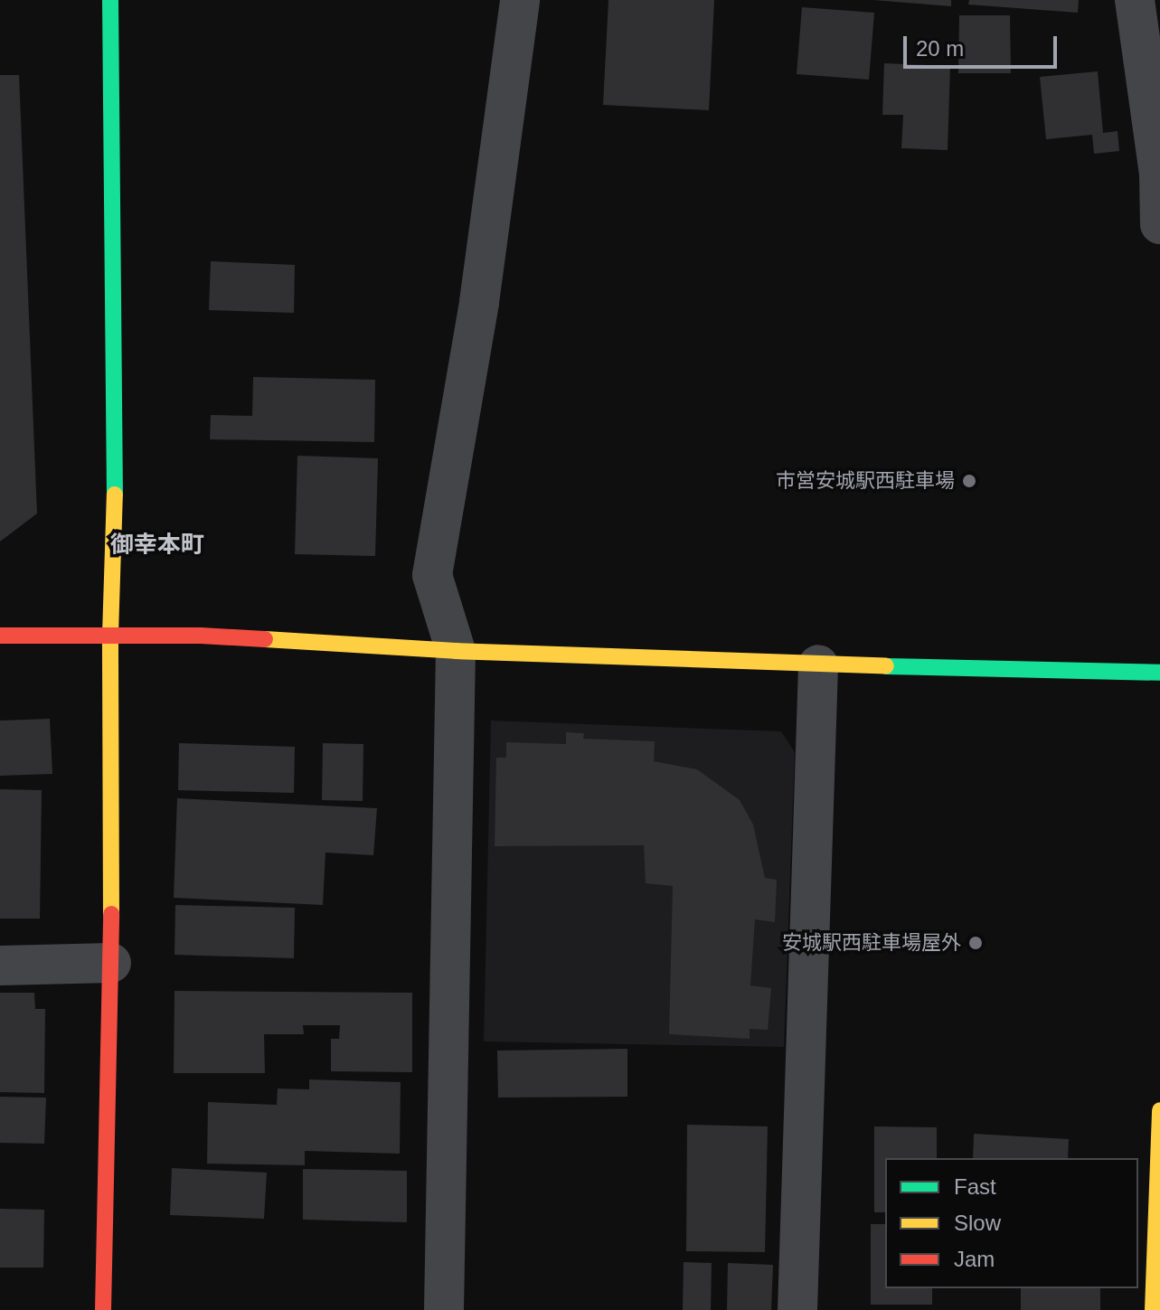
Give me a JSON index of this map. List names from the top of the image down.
{
  "districts": ["御幸本町"],
  "places": ["市営安城駅西駐車場", "安城駅西駐車場屋外"],
  "legend": ["Fast", "Slow", "Jam"],
  "scale_bar": "20 m"
}
